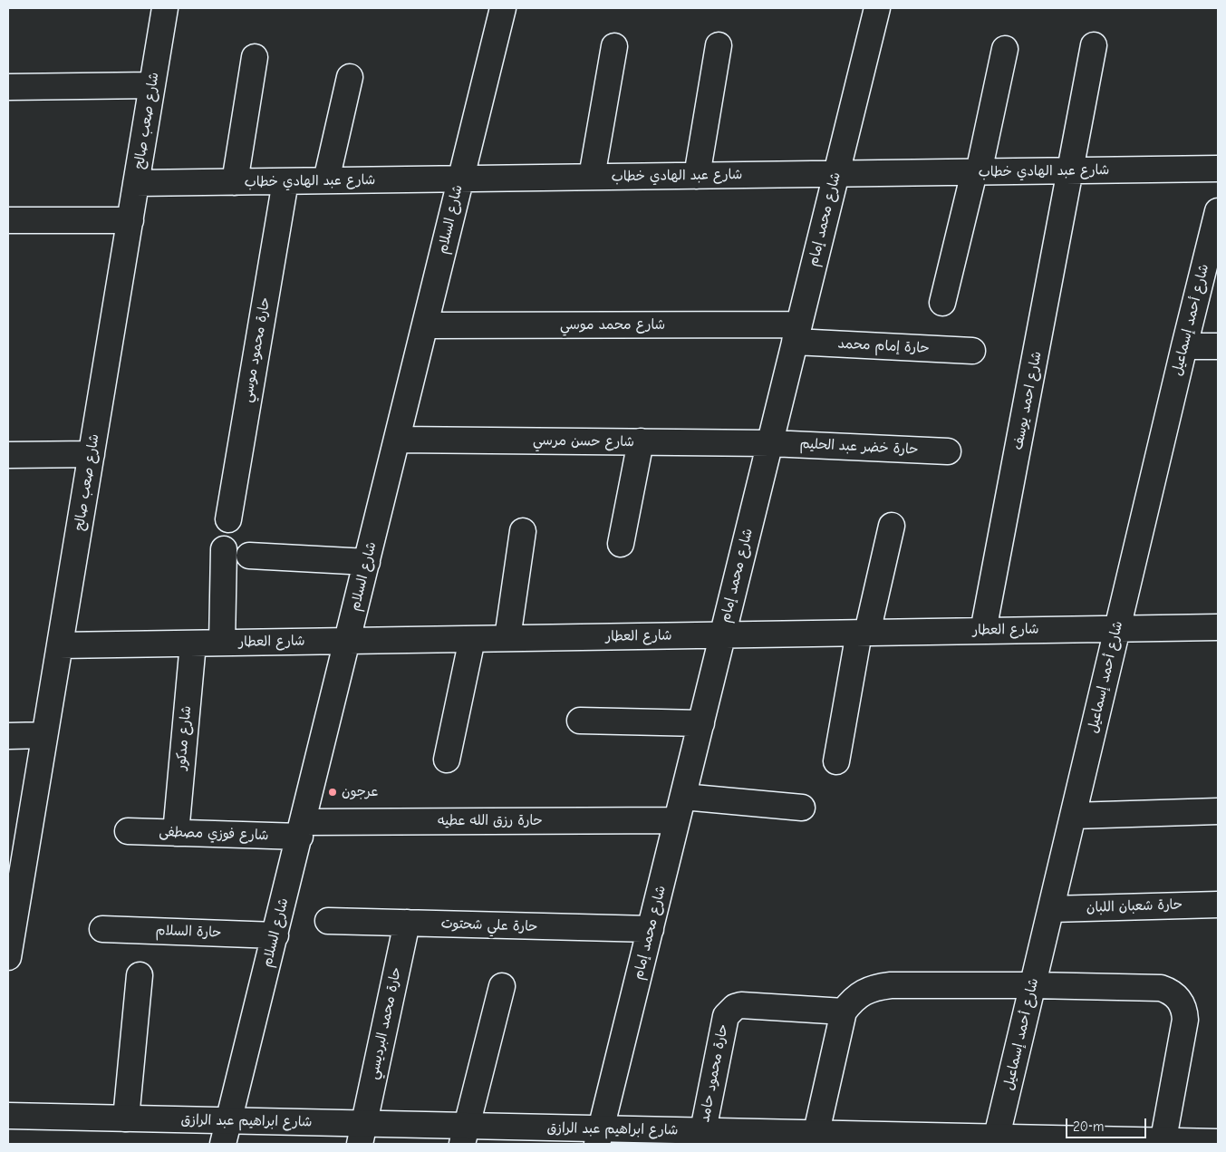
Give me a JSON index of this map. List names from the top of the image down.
{
  "streets": {
    "street": [
      "شارع صعب صالح",
      "شارع عبد الهادي خطاب",
      "شارع السلام",
      "شارع محمد إمام",
      "شارع أحمد إسماعيل",
      "شارع محمد موسي",
      "حارة إمام محمد",
      "حارة محمود موسي",
      "شارع احمد يوسف",
      "شارع حسن مرسي",
      "حارة خضر عبد الحليم",
      "شارع العطار",
      "شارع مدكور",
      "حارة رزق الله عطيه",
      "شارع فوزي مصطفى",
      "حارة شعبان اللبان",
      "حارة علي شحتوت",
      "حارة السلام",
      "حارة محمد البرديسي",
      "حارة محمود حامد",
      "شارع ابراهيم عبد الرازق"
    ]
  },
  "crossings": [
    ["شارع صعب صالح", "شارع عبد الهادي خطاب"],
    ["شارع صعب صالح", "شارع العطار"],
    ["شارع عبد الهادي خطاب", "شارع السلام"],
    ["شارع عبد الهادي خطاب", "شارع محمد إمام"],
    ["شارع عبد الهادي خطاب", "حارة محمود موسي"],
    ["شارع عبد الهادي خطاب", "شارع احمد يوسف"],
    ["شارع السلام", "شارع محمد موسي"],
    ["شارع السلام", "شارع حسن مرسي"],
    ["شارع السلام", "شارع العطار"],
    ["شارع السلام", "حارة رزق الله عطيه"],
    ["شارع السلام", "شارع فوزي مصطفى"],
    ["شارع السلام", "حارة السلام"],
    ["شارع السلام", "شارع ابراهيم عبد الرازق"],
    ["شارع محمد إمام", "شارع محمد موسي"],
    ["شارع محمد إمام", "حارة إمام محمد"],
    ["شارع محمد إمام", "شارع حسن مرسي"],
    ["شارع محمد إمام", "حارة خضر عبد الحليم"],
    ["شارع محمد إمام", "شارع العطار"],
    ["شارع محمد إمام", "حارة رزق الله عطيه"],
    ["شارع محمد إمام", "حارة علي شحتوت"],
    ["شارع محمد إمام", "شارع ابراهيم عبد الرازق"],
    ["شارع أحمد إسماعيل", "شارع العطار"],
    ["شارع أحمد إسماعيل", "حارة شعبان اللبان"],
    ["شارع أحمد إسماعيل", "شارع ابراهيم عبد الرازق"],
    ["شارع محمد موسي", "حارة إمام محمد"],
    ["شارع احمد يوسف", "شارع العطار"],
    ["شارع حسن مرسي", "حارة خضر عبد الحليم"],
    ["شارع العطار", "شارع مدكور"],
    ["شارع مدكور", "شارع فوزي مصطفى"],
    ["حارة رزق الله عطيه", "شارع فوزي مصطفى"],
    ["حارة علي شحتوت", "حارة محمد البرديسي"],
    ["حارة محمد البرديسي", "شارع ابراهيم عبد الرازق"],
    ["حارة محمود حامد", "شارع ابراهيم عبد الرازق"]
  ],
  "places": ["عرجون"],
  "scale_bar": "20 m"
}
